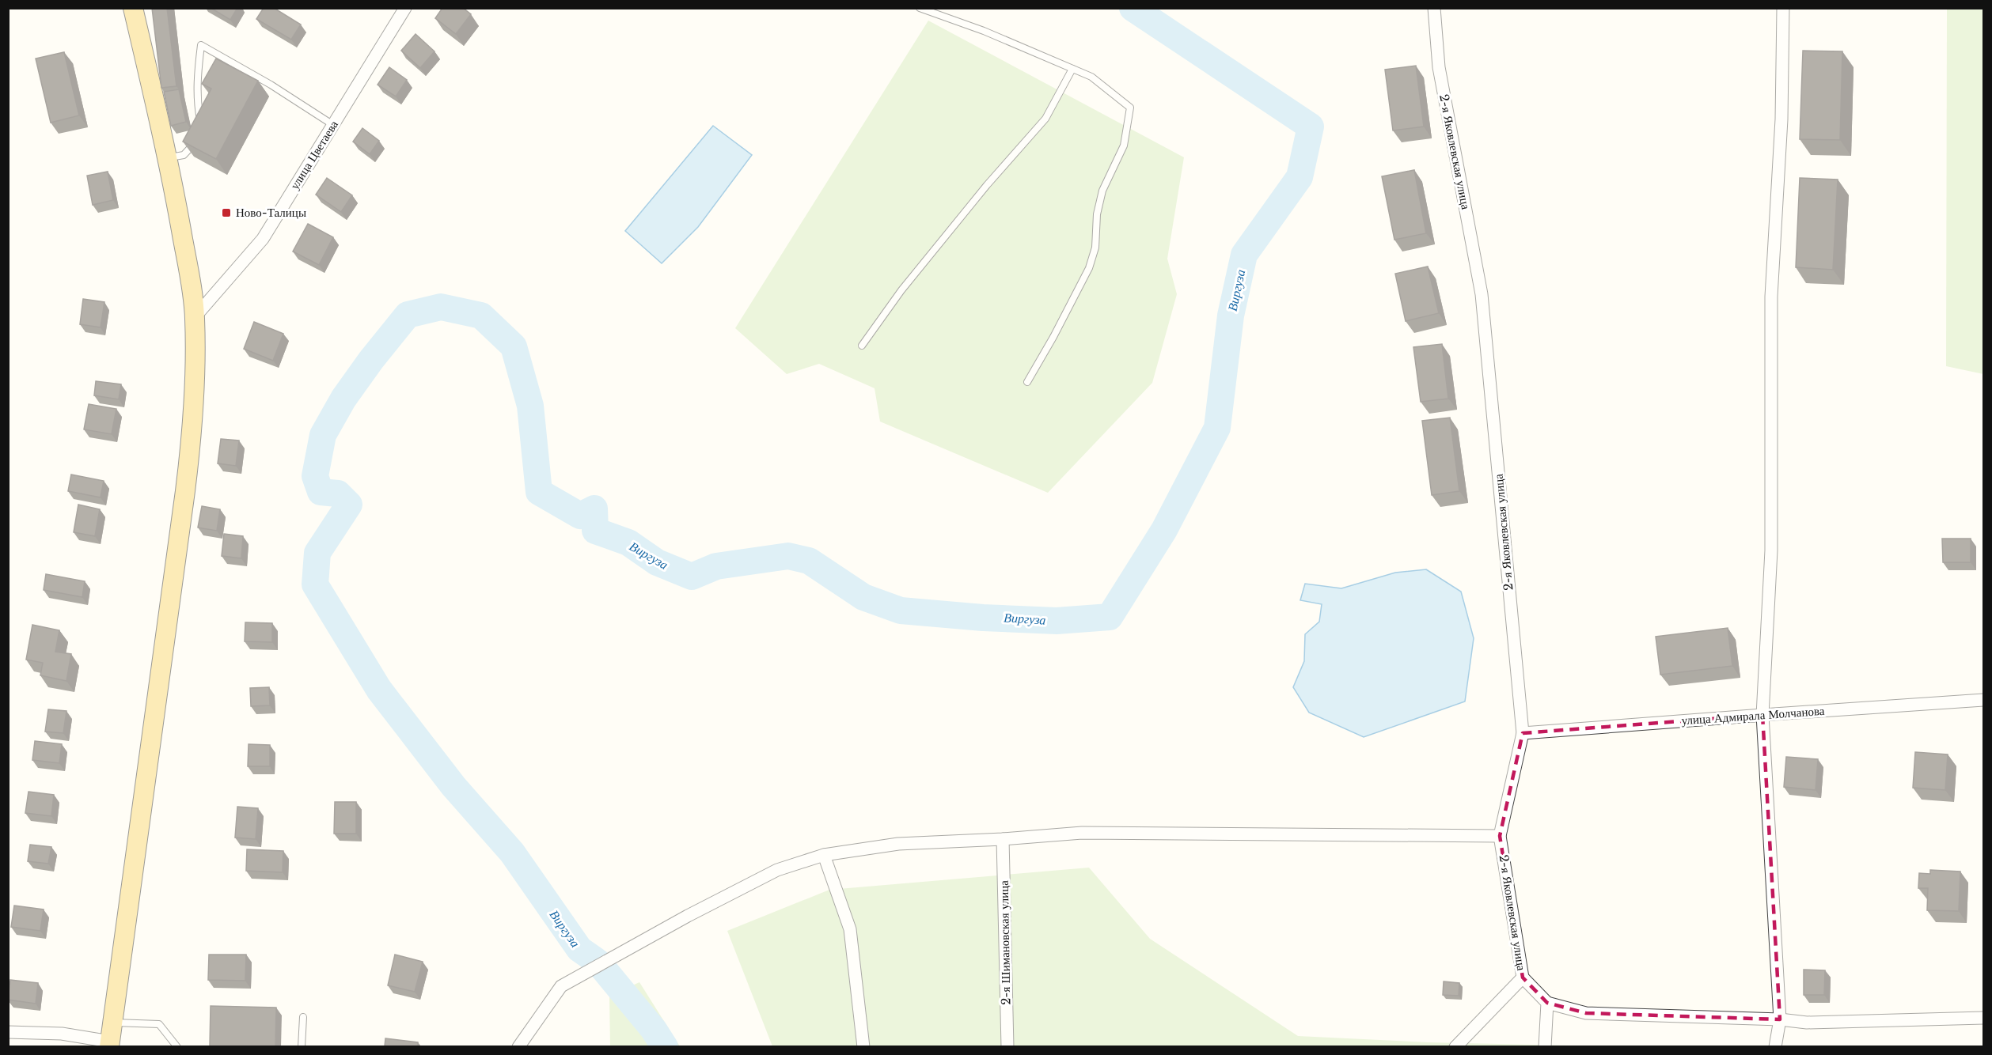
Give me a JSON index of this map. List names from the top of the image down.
{
  "streets": {
    "street": [
      "2-я Яковлевская улица",
      "улица Цветаева",
      "улица Адмирала Молчанова",
      "2-я Шимановская улица"
    ]
  },
  "crossings": [
    ["2-я Яковлевская улица", "улица Адмирала Молчанова"]
  ],
  "water": ["Виргуза"],
  "places": {
    "transit": ["Ново-Талицы"]
  }
}
